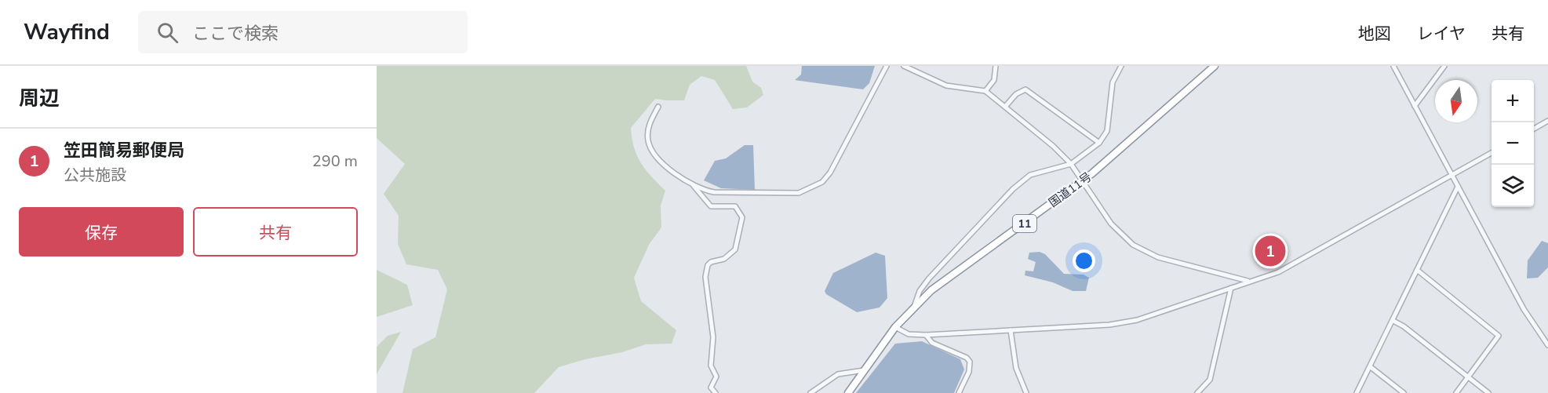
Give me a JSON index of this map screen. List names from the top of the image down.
{
  "streets": {
    "highway": ["国道11号", "11"]
  },
  "north": "bottom",
  "page": {
    "header": "Wayfind",
    "search": "ここで検索",
    "nav": ["地図", "レイヤ", "共有"],
    "heading": "周辺",
    "map_buttons": ["+", "−"],
    "list": [
      {
        "mark": "1",
        "name": "笠田簡易郵便局",
        "note": "公共施設",
        "value": "290 m"
      }
    ],
    "buttons": ["保存", "共有"],
    "pins": "1"
  }
}
